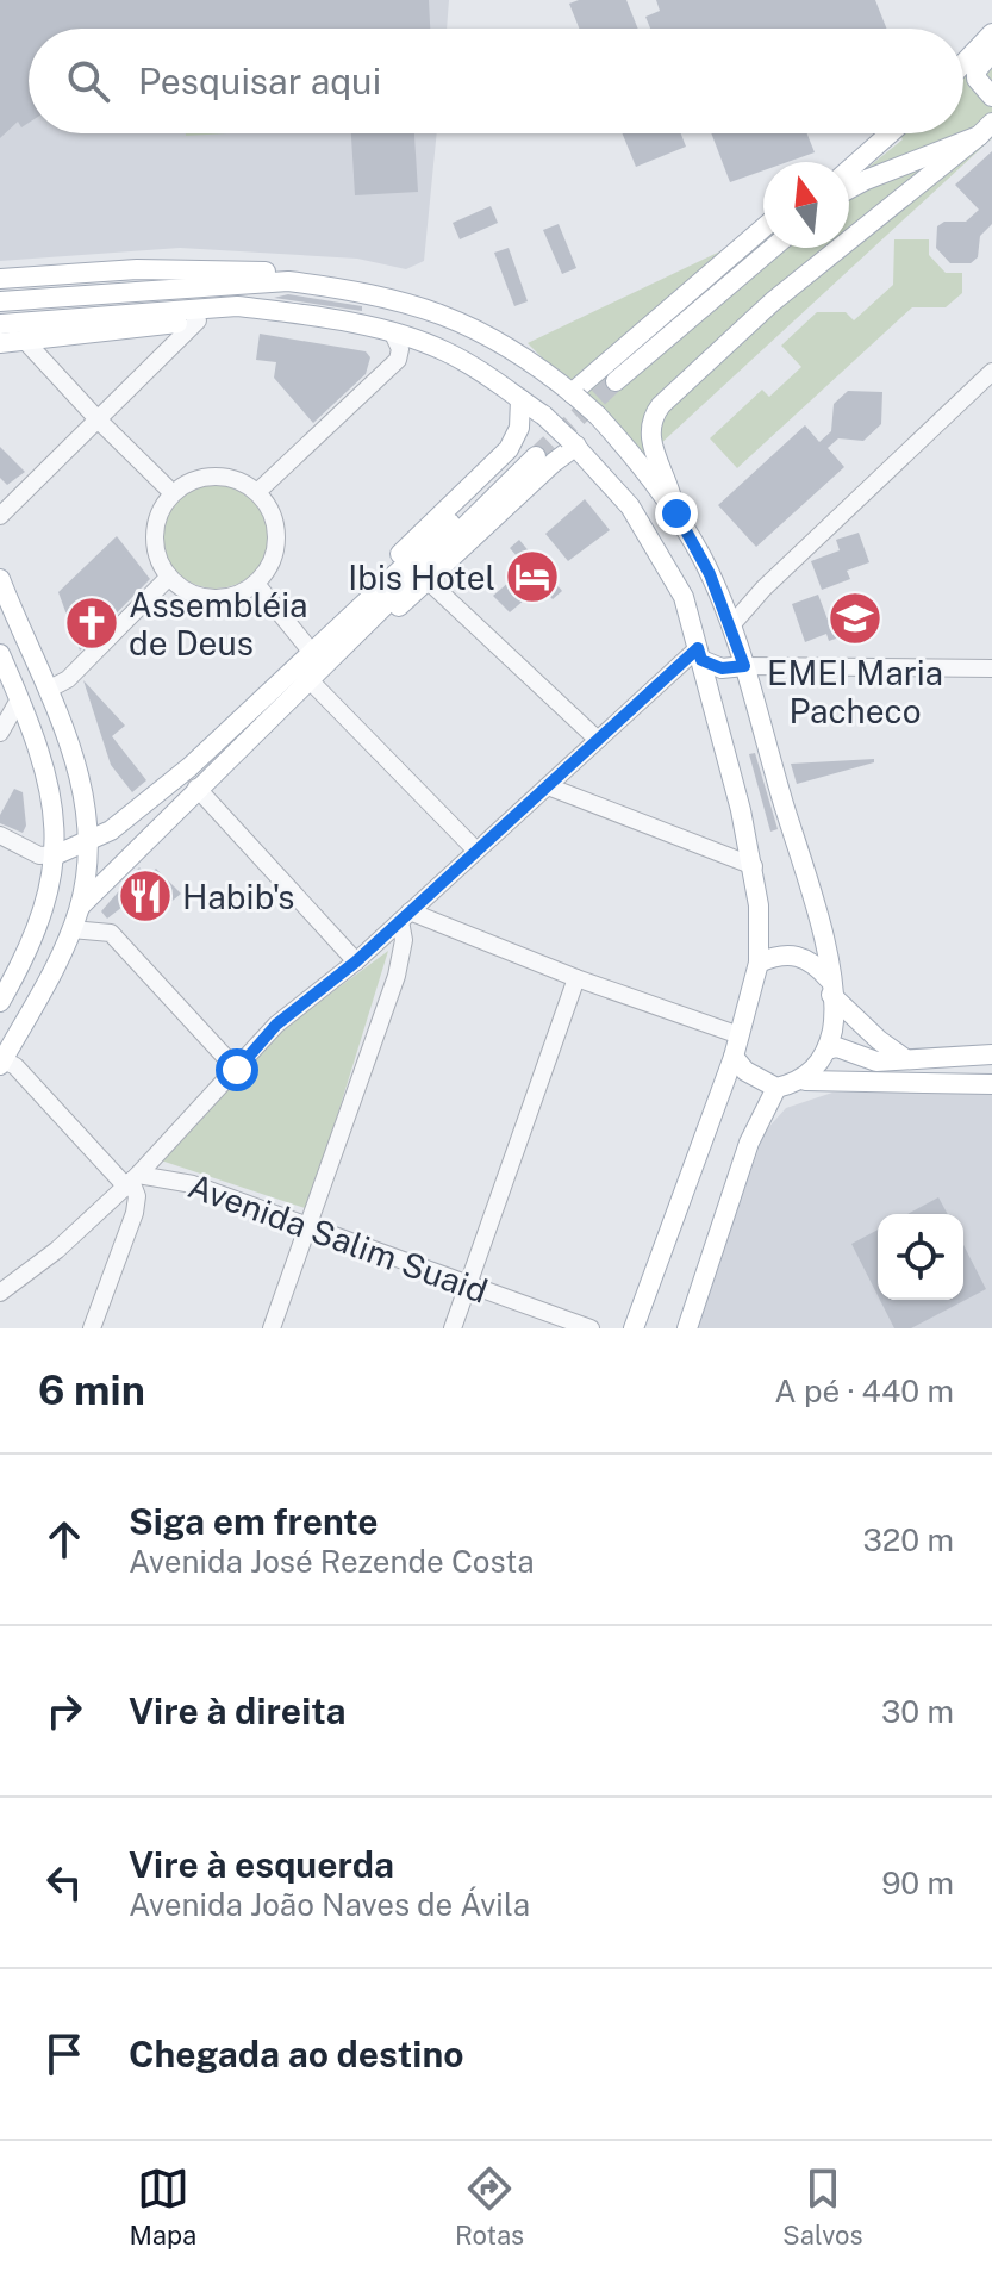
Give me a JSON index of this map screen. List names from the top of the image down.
{
  "streets": {
    "street": ["Avenida Salim Suaid"]
  },
  "places": {
    "hotel": ["Ibis Hotel"],
    "school or university": ["EMEI Maria Pacheco"],
    "church": ["Assembléia de Deus"],
    "restaurant": ["Habib's"]
  },
  "north": "top",
  "page": {
    "search": "Pesquisar aqui",
    "heading": ["6 min", "A pé · 440 m"],
    "list": [
      ["Siga em frente", "Avenida José Rezende Costa", "320 m"],
      ["Vire à direita", "30 m"],
      ["Vire à esquerda", "Avenida João Naves de Ávila", "90 m"],
      "Chegada ao destino"
    ],
    "nav": ["Mapa", "Rotas", "Salvos"]
  }
}
